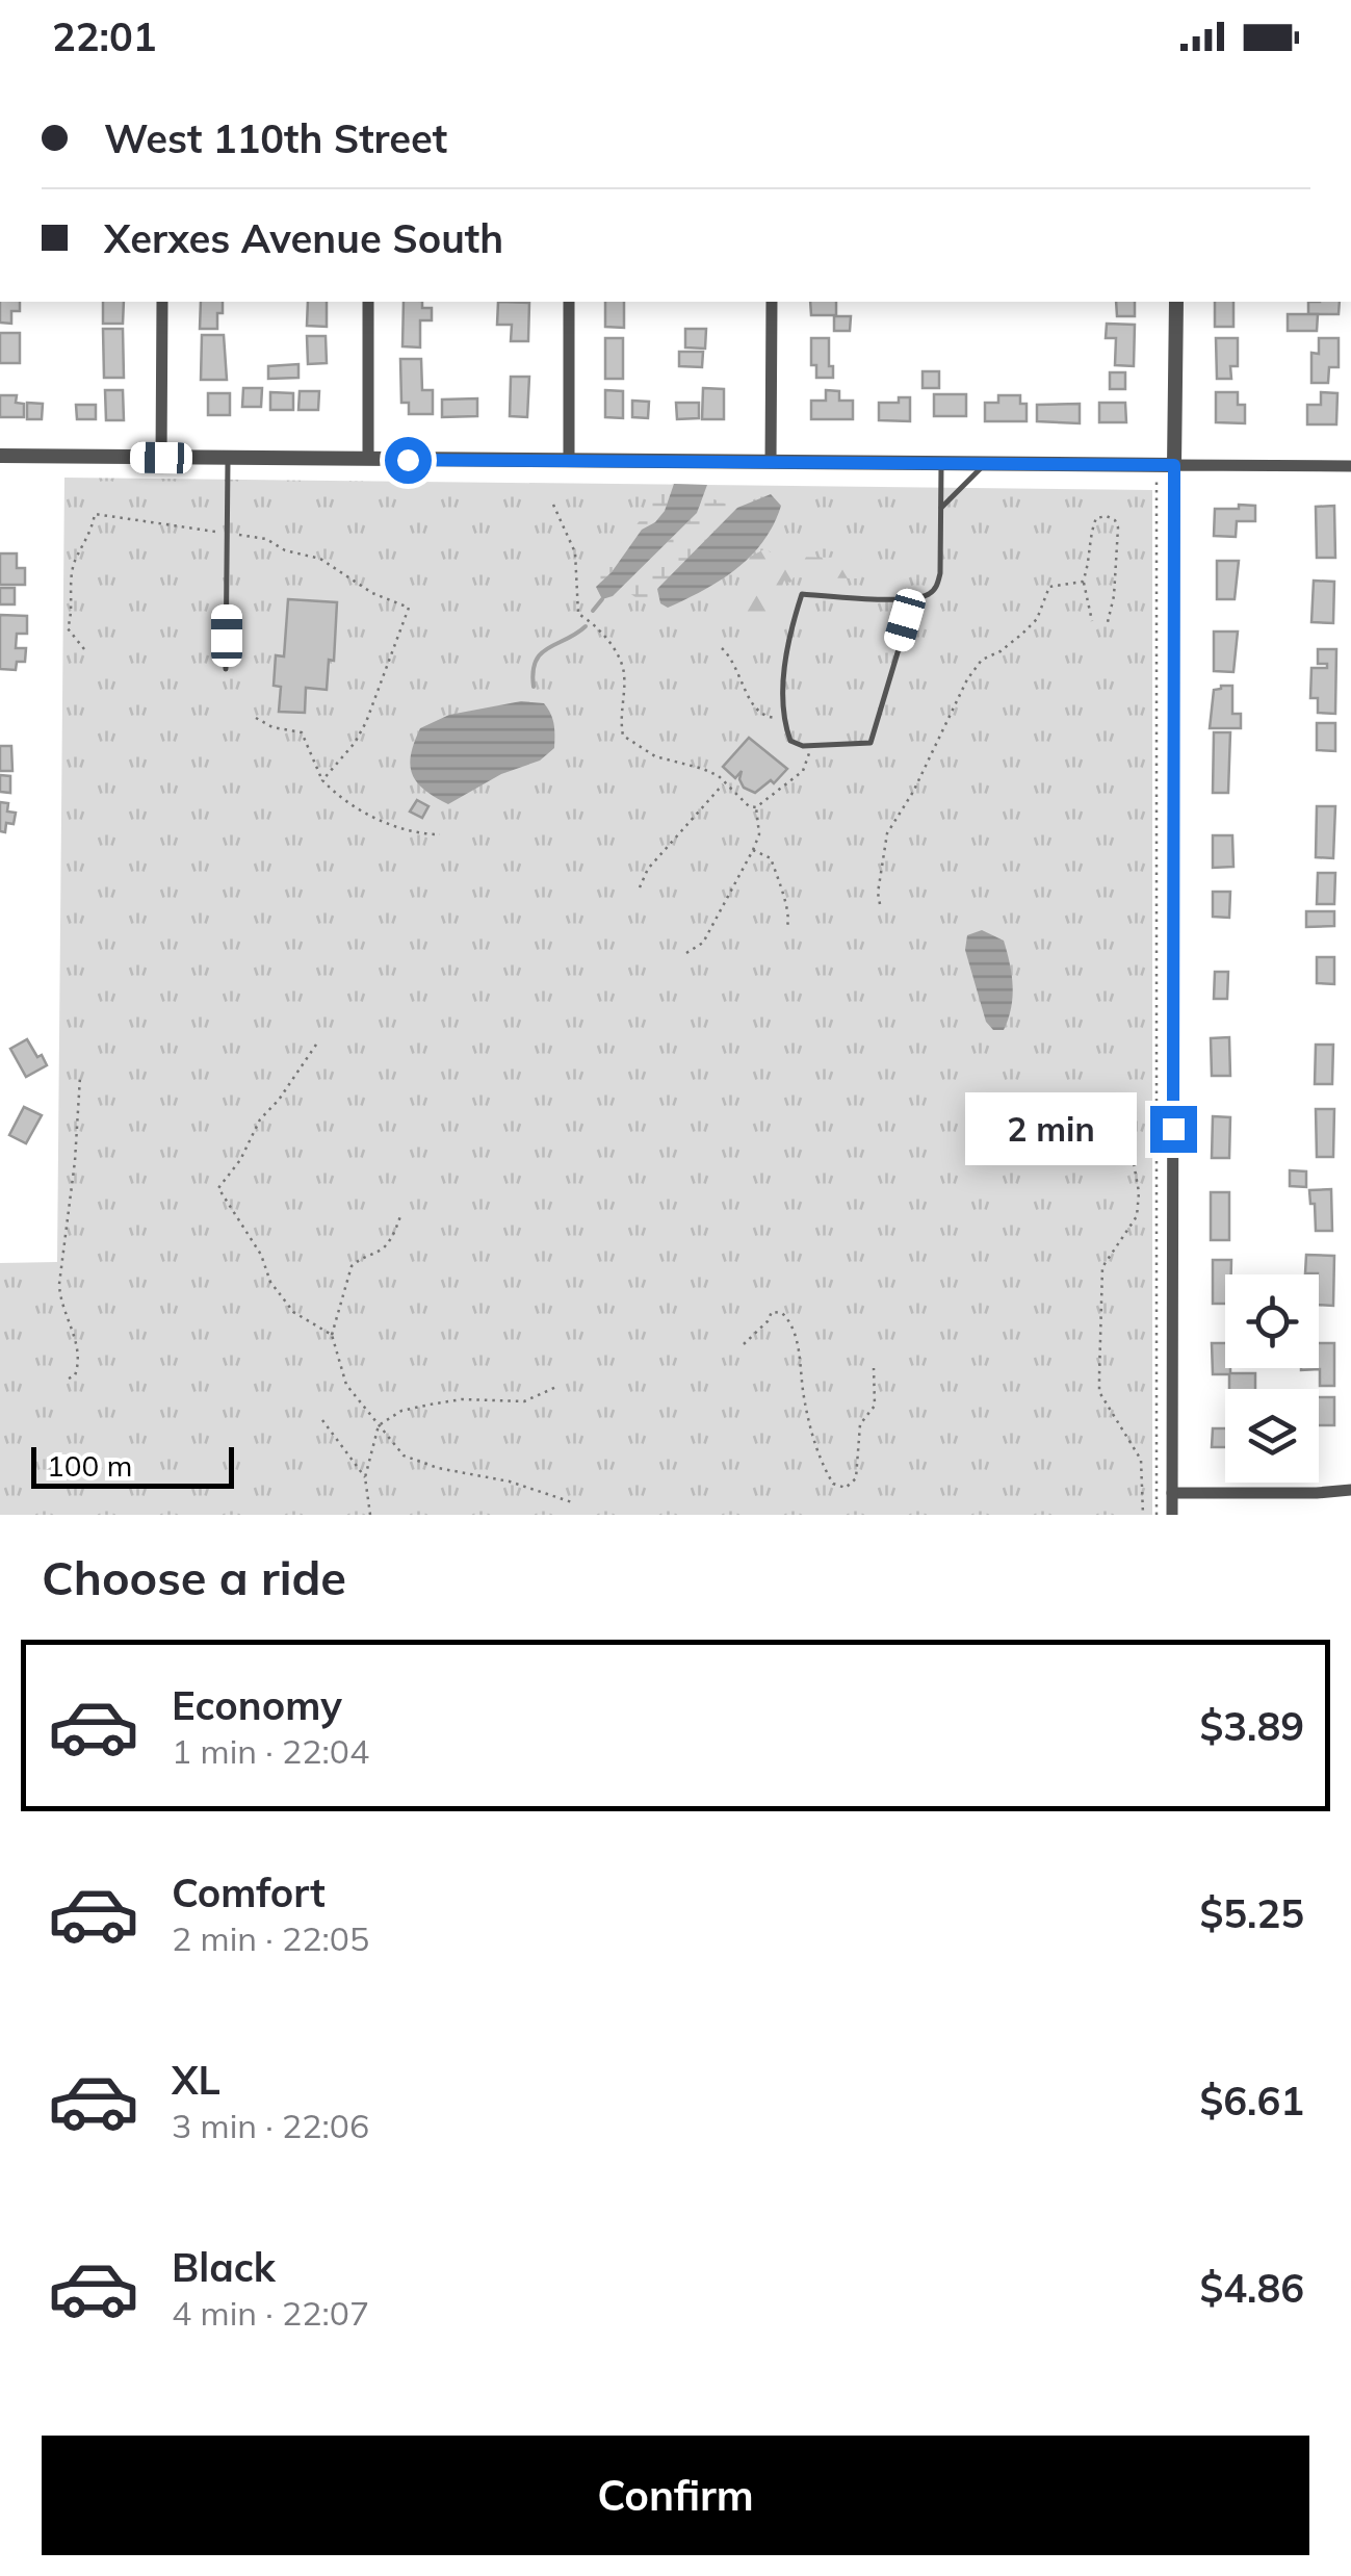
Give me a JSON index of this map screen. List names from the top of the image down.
{
  "scale_bar": "100 m",
  "page": {
    "status": "22:01",
    "banner": ["West 110th Street", "Xerxes Avenue South"],
    "bubble": "2 min",
    "scale": "100 m",
    "heading": "Choose a ride",
    "list": [
      {
        "name": "Economy",
        "note": "1 min · 22:04",
        "value": "$3.89"
      },
      {
        "name": "Comfort",
        "note": "2 min · 22:05",
        "value": "$5.25"
      },
      {
        "name": "XL",
        "note": "3 min · 22:06",
        "value": "$6.61"
      },
      {
        "name": "Black",
        "note": "4 min · 22:07",
        "value": "$4.86"
      }
    ],
    "buttons": "Confirm"
  }
}
